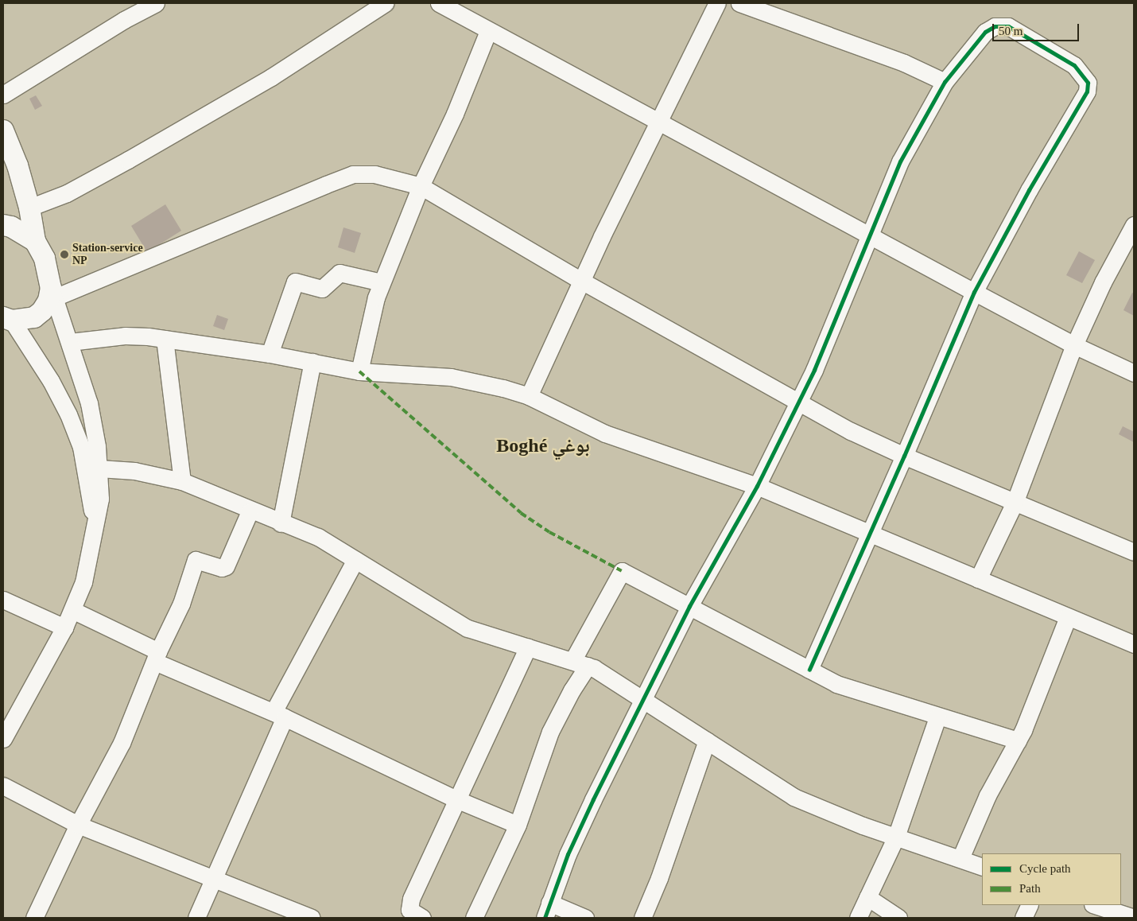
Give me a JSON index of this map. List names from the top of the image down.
{
  "districts": ["Boghé بوغي"],
  "places": ["Station-service NP"],
  "legend": ["Cycle path", "Path"],
  "scale_bar": "50 m"
}
